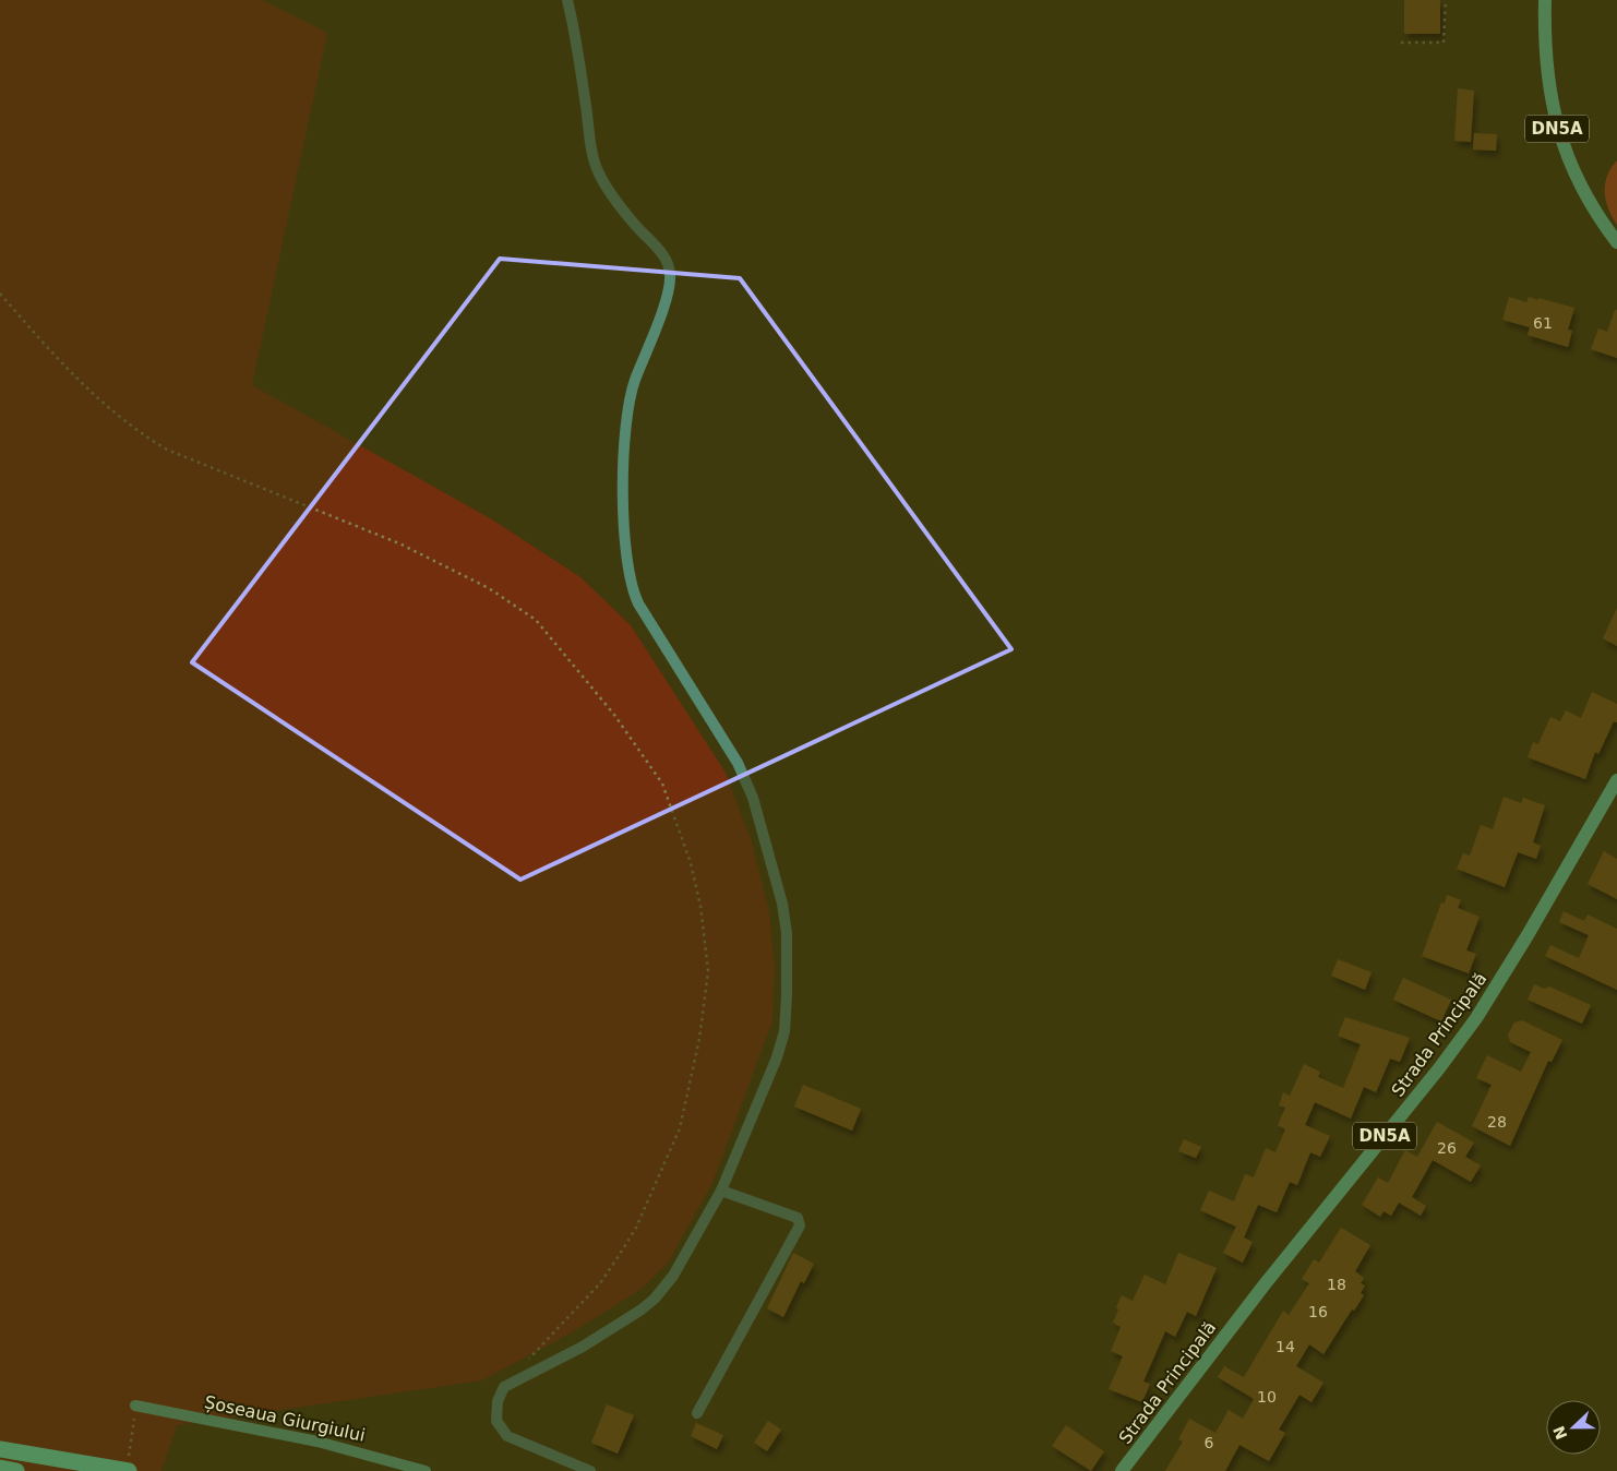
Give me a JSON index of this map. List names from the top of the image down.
{
  "streets": {
    "main road": ["DN5A", "Strada Principală"],
    "street": ["Șoseaua Giurgiului"]
  },
  "house_numbers": [
    "61",
    "28",
    "26",
    "18",
    "16",
    "14",
    "10",
    "6"
  ],
  "north": "left"
}
